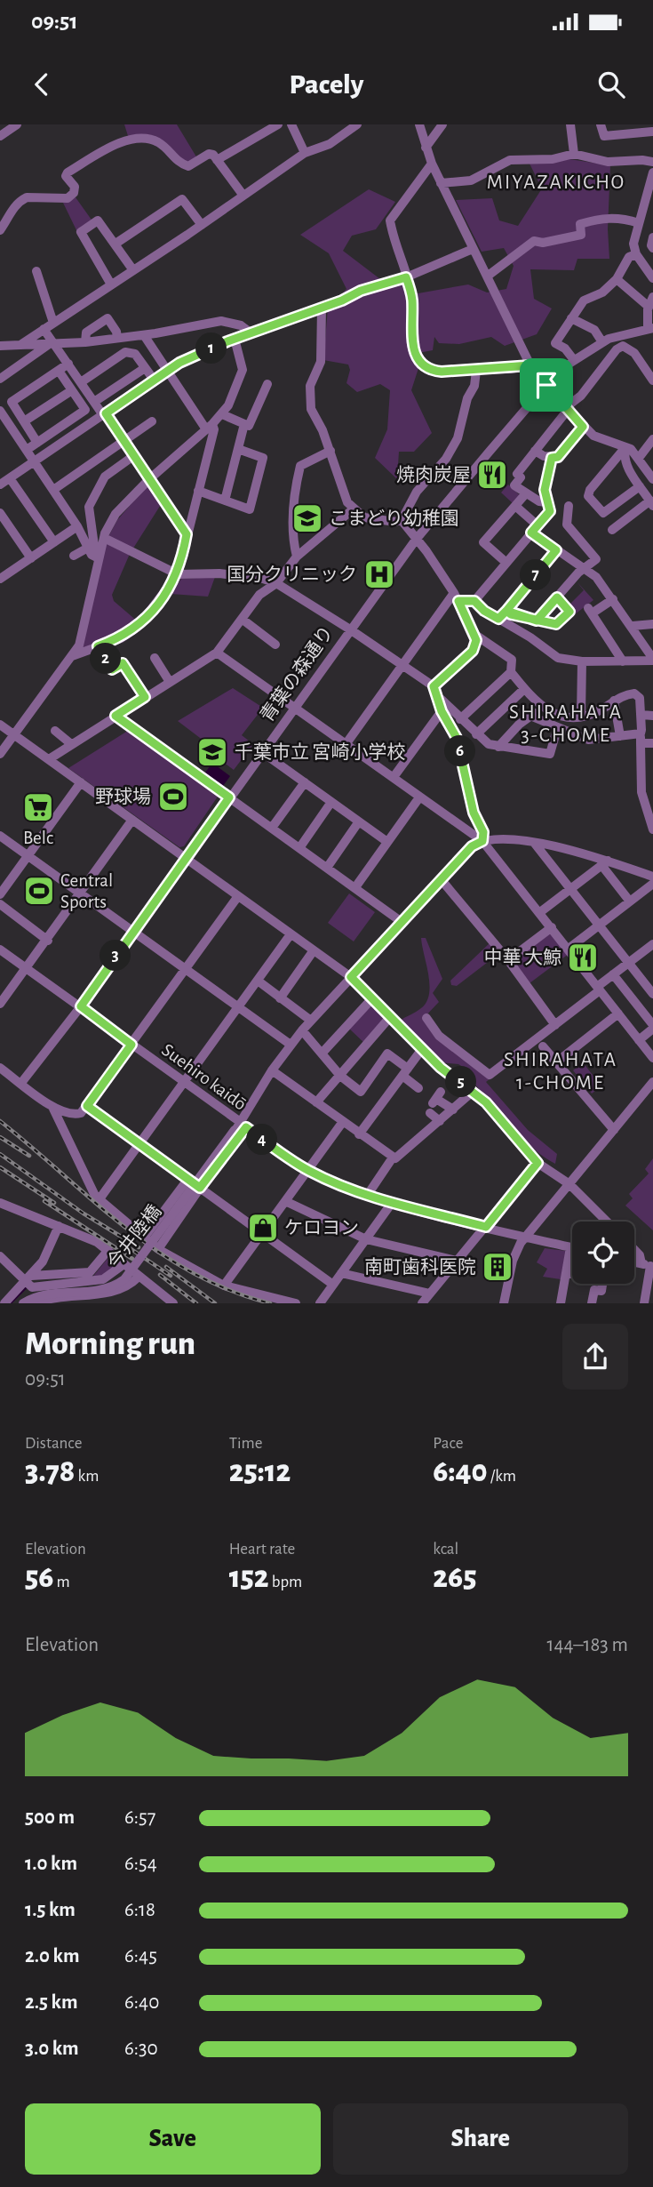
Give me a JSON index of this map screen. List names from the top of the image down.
{
  "streets": {
    "street": ["青葉の森通り", "Suehiro kaidō", "今井陸橋"]
  },
  "crossings": [
    ["青葉の森通り", "Suehiro kaidō"],
    ["Suehiro kaidō", "今井陸橋"]
  ],
  "districts": ["MIYAZAKICHO", "SHIRAHATA 3-CHOME", "SHIRAHATA 1-CHOME"],
  "places": {
    "restaurant": ["焼肉炭屋", "中華 大鯨"],
    "school or university": ["こまどり幼稚園", "千葉市立 宮崎小学校"],
    "hospital": ["国分クリニック"],
    "sports": ["野球場", "Central Sports"],
    "supermarket": ["Belc"],
    "shop": ["ケロヨン"],
    "building": ["南町歯科医院"]
  },
  "page": {
    "status": "09:51",
    "header": "Pacely",
    "pins": [
      "1",
      "7",
      "2",
      "6",
      "3",
      "5",
      "4"
    ],
    "heading": ["Morning run", "09:51"],
    "stats": [
      ["Distance", "3.78 km"],
      ["Time", "25:12"],
      ["Pace", "6:40 /km"],
      ["Elevation", "56 m"],
      ["Heart rate", "152 bpm"],
      ["kcal", "265"]
    ],
    "chart": ["Elevation", "144–183 m"],
    "list": [
      {
        "name": "500 m",
        "note": "6:57"
      },
      {
        "name": "1.0 km",
        "note": "6:54"
      },
      {
        "name": "1.5 km",
        "note": "6:18"
      },
      {
        "name": "2.0 km",
        "note": "6:45"
      },
      {
        "name": "2.5 km",
        "note": "6:40"
      },
      {
        "name": "3.0 km",
        "note": "6:30"
      }
    ],
    "buttons": ["Save", "Share"]
  }
}
